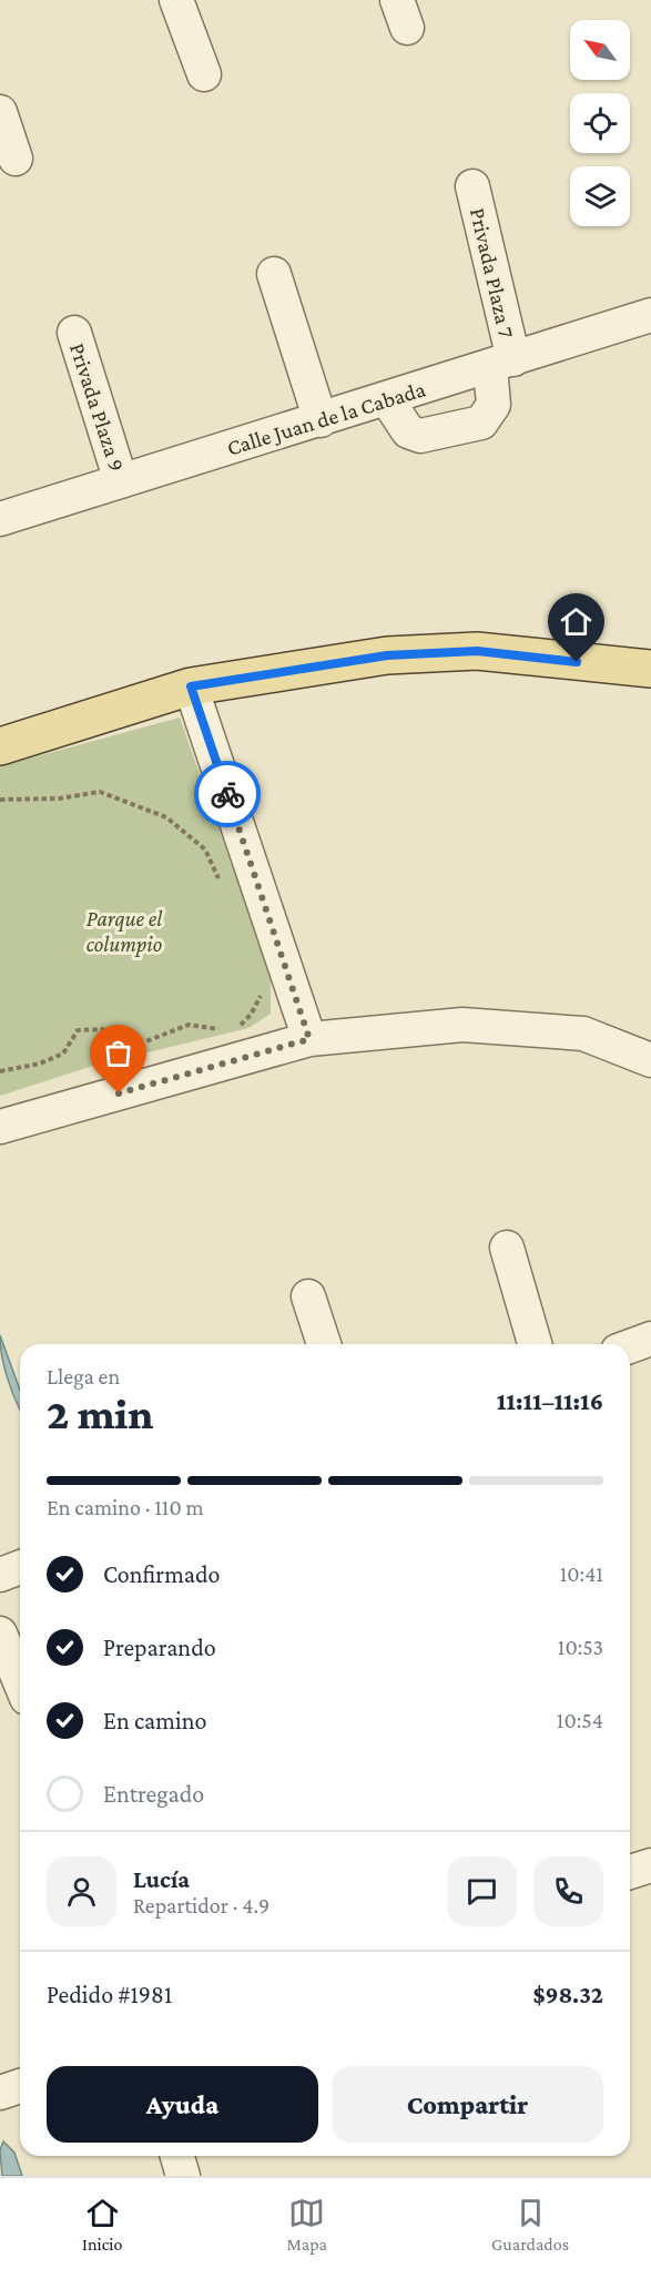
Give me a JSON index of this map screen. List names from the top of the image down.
{
  "streets": {
    "street": ["Privada Plaza 7", "Privada Plaza 9", "Calle Juan de la Cabada"]
  },
  "crossings": [
    ["Privada Plaza 7", "Calle Juan de la Cabada"],
    ["Privada Plaza 9", "Calle Juan de la Cabada"]
  ],
  "parks": ["Parque el columpio"],
  "north": "top left",
  "page": {
    "heading": ["2 min", "Llega en", "11:11–11:16"],
    "panel": [
      "Lucía",
      "Repartidor · 4.9",
      "Pedido #1981",
      "$98.32"
    ],
    "bar": "En camino · 110 m",
    "list": [
      ["Confirmado", "10:41"],
      ["Preparando", "10:53"],
      ["En camino", "10:54"],
      "Entregado"
    ],
    "buttons": ["Ayuda", "Compartir"],
    "tabs": ["Inicio", "Mapa", "Guardados"]
  }
}
